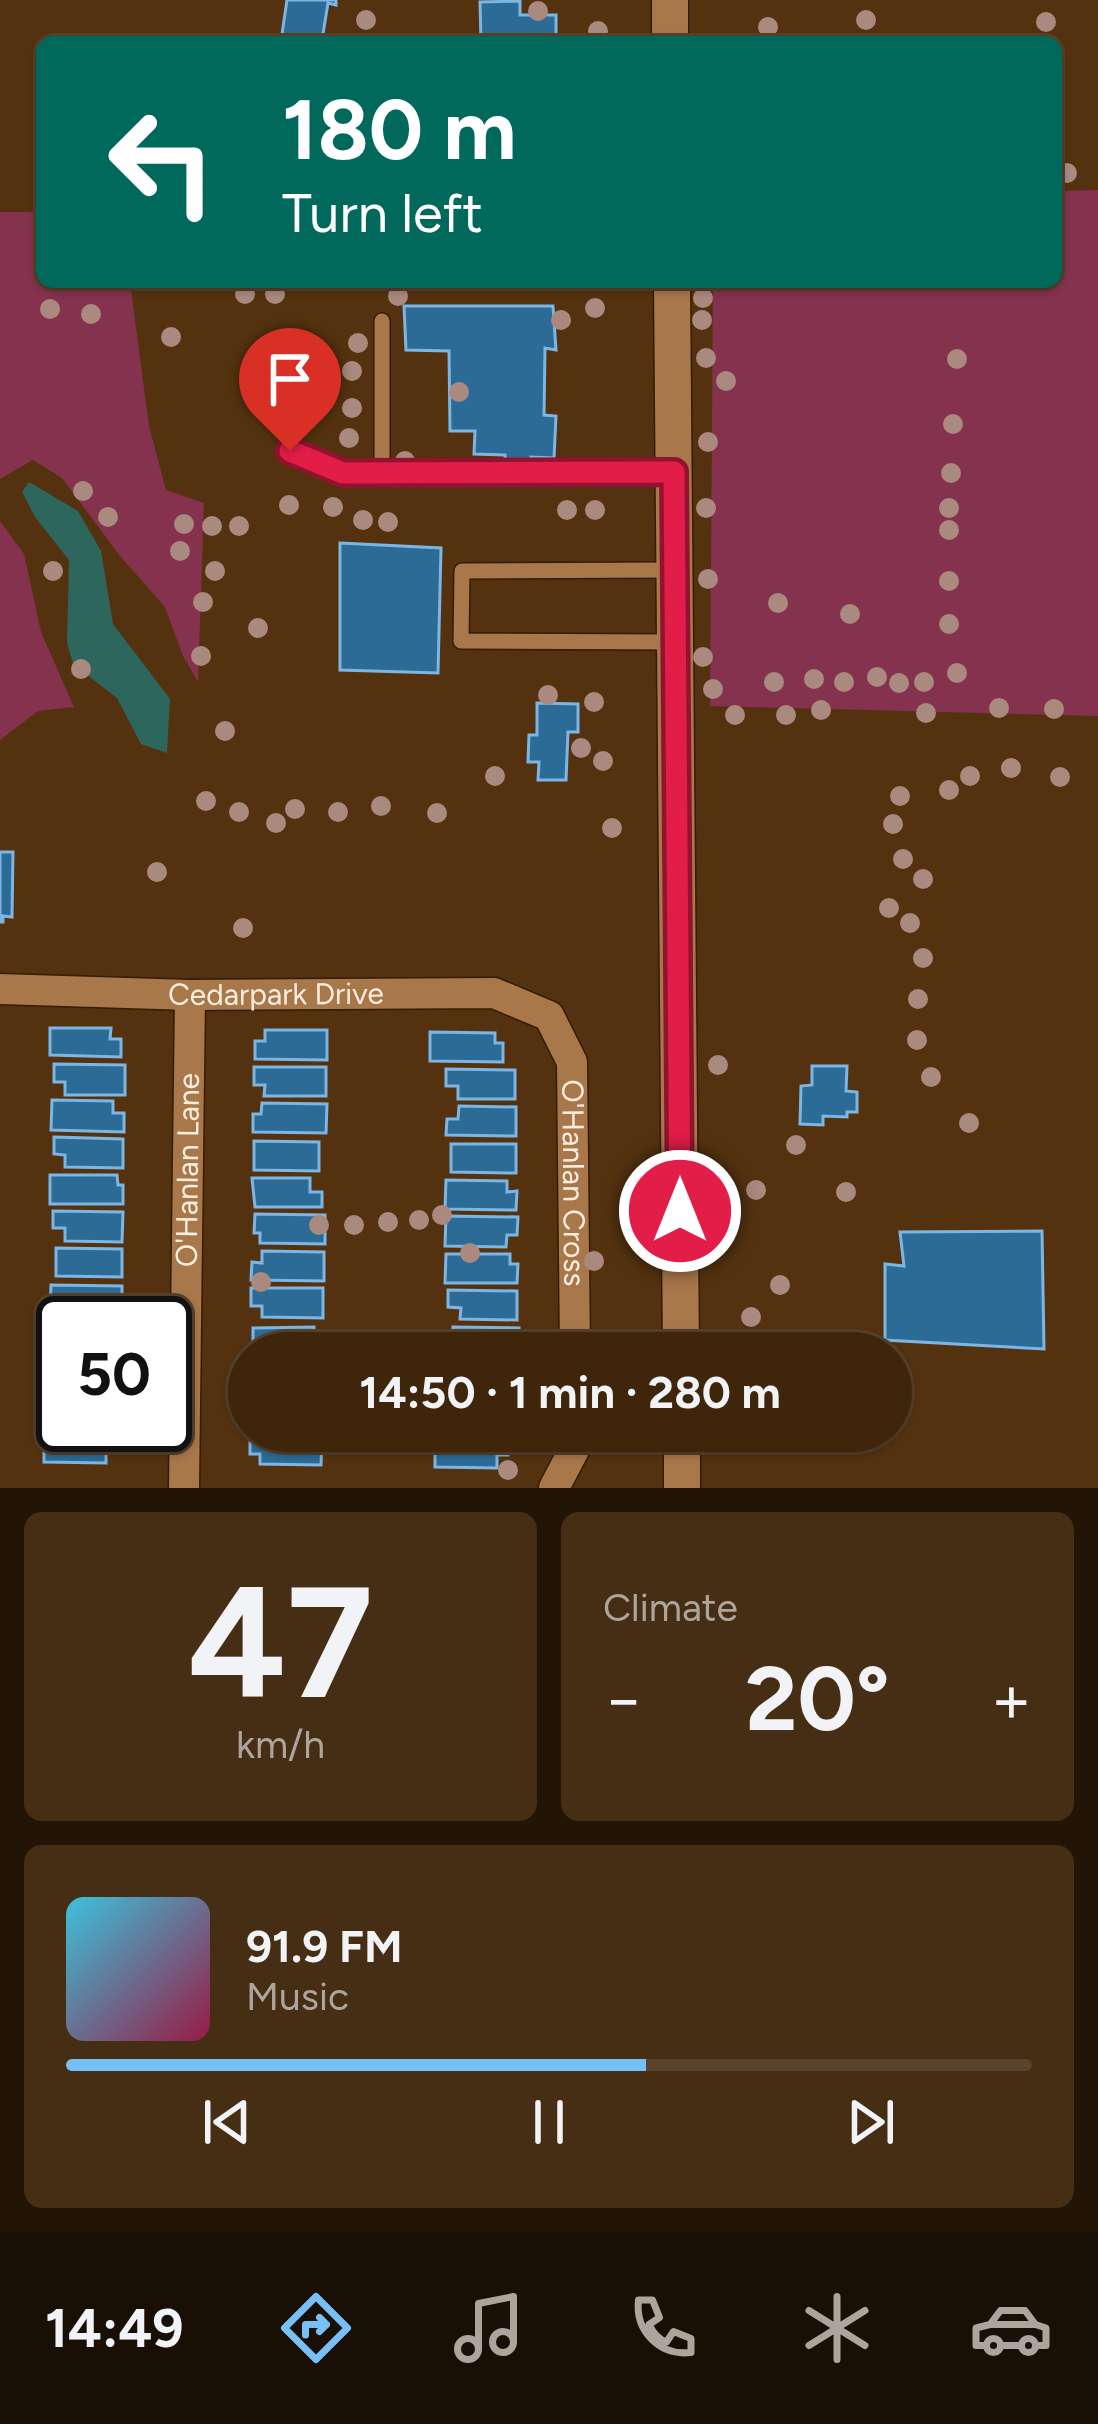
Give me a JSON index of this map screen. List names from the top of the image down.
{
  "streets": {
    "street": ["Cedarpark Drive", "O'Hanlan Lane", "O'Hanlan Cross"]
  },
  "crossings": [
    ["Cedarpark Drive", "O'Hanlan Lane"],
    ["Cedarpark Drive", "O'Hanlan Cross"]
  ],
  "page": {
    "turn": ["180 m", "Turn left"],
    "limit": "50",
    "trip": "14:50 · 1 min · 280 m",
    "tile": [
      ["47", "km/h"],
      "Climate"
    ],
    "heat": ["−", "20°", "+"],
    "song": ["91.9 FM", "Music"],
    "tabs": "14:49"
  }
}
